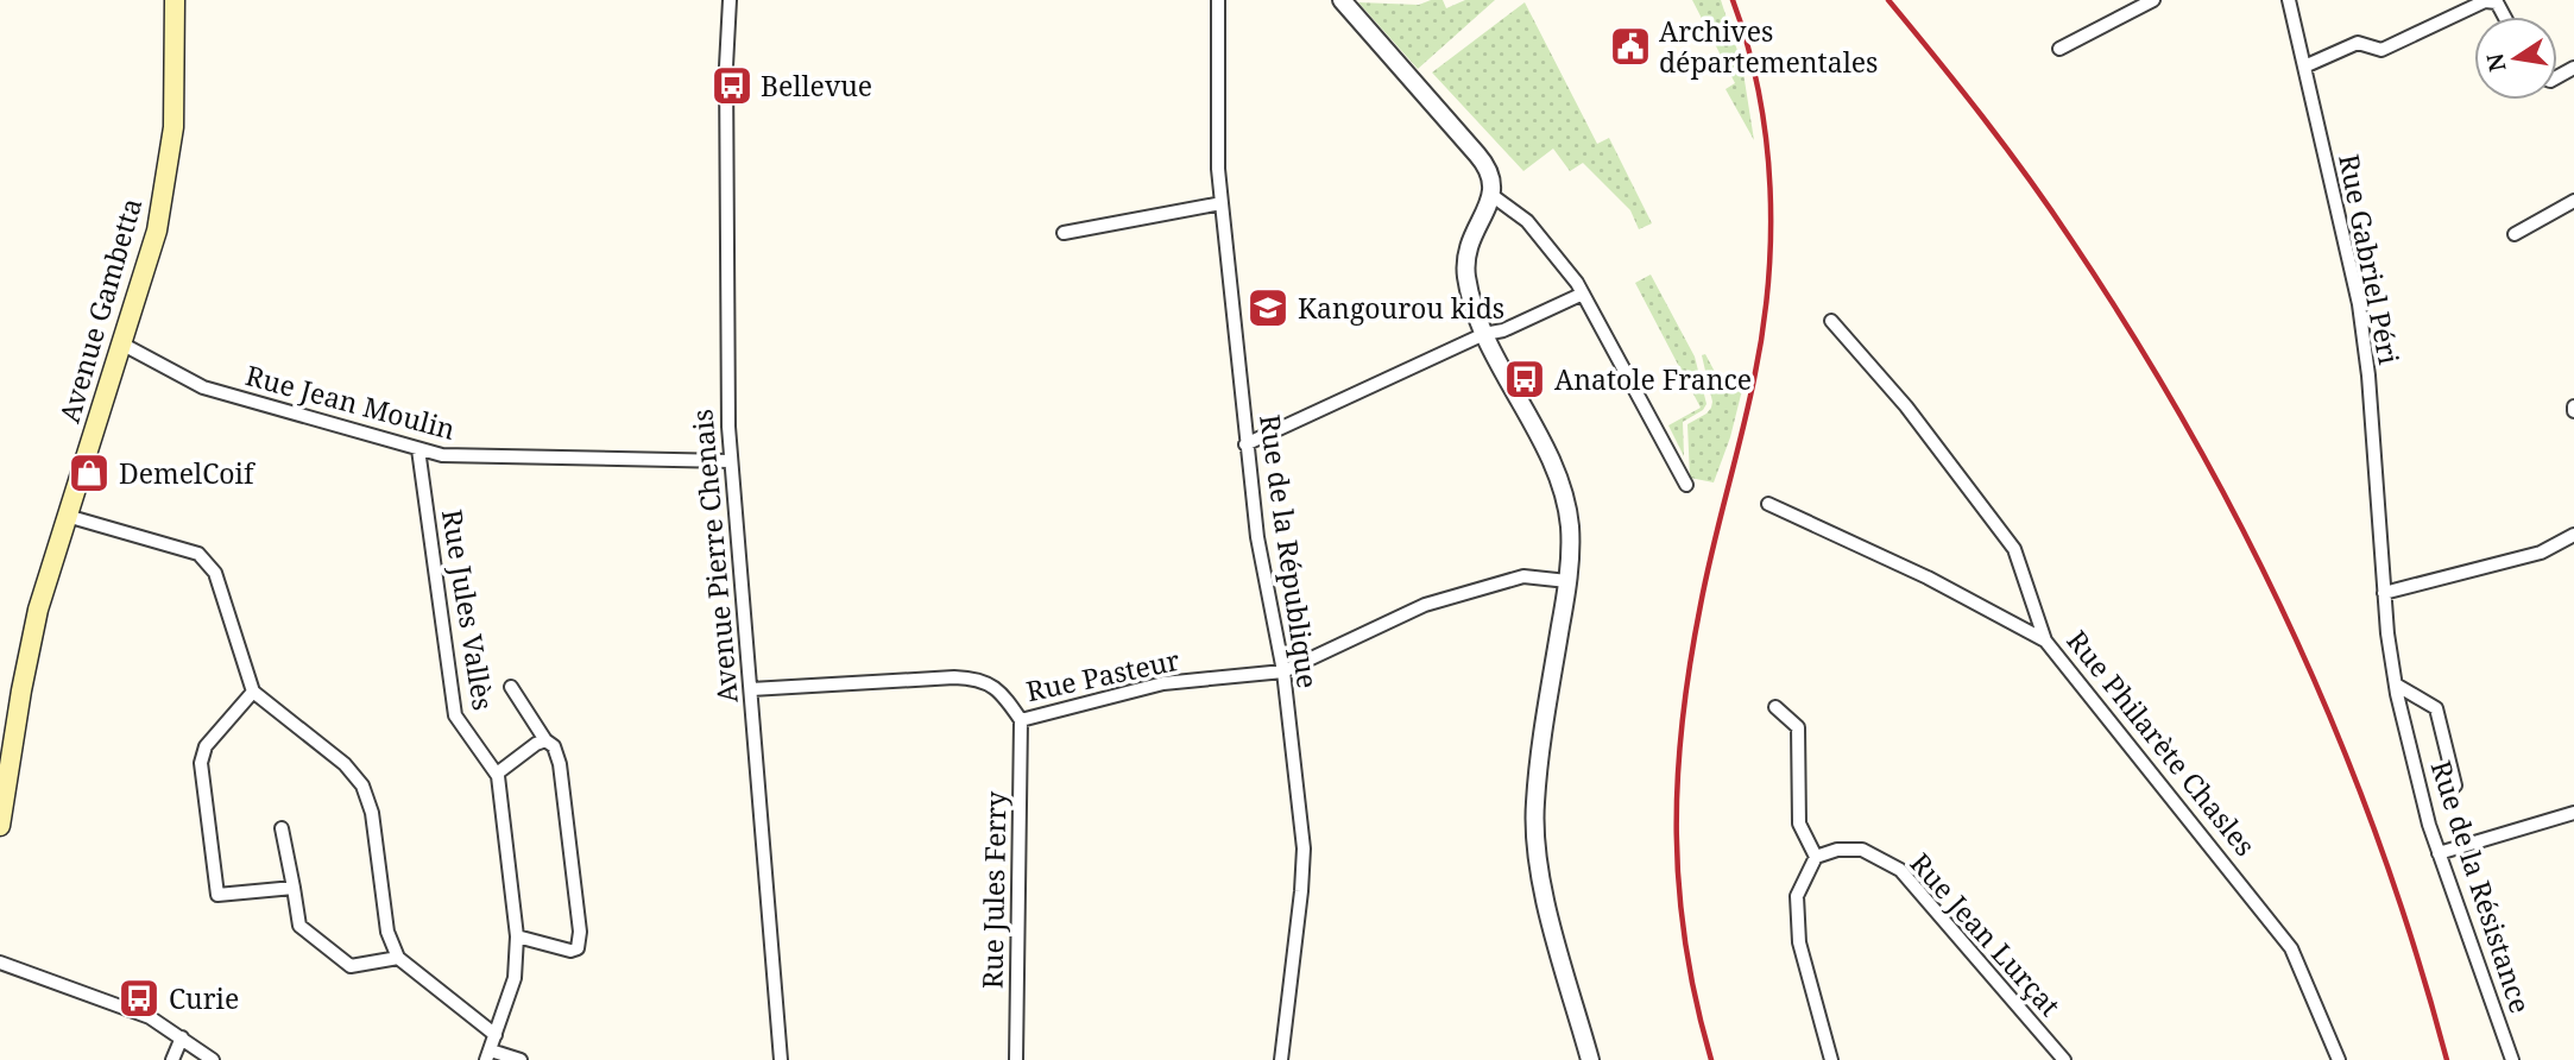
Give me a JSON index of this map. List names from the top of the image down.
{
  "streets": {
    "main road": ["Avenue Gambetta"],
    "street": [
      "Rue Gabriel Péri",
      "Rue Jean Moulin",
      "Rue de la République",
      "Avenue Pierre Chenais",
      "Rue Jules Vallès",
      "Rue Pasteur",
      "Rue Philarète Chasles",
      "Rue de la Résistance",
      "Rue Jules Ferry",
      "Rue Jean Lurçat"
    ]
  },
  "crossings": [
    ["Rue Gabriel Péri", "Rue de la Résistance"],
    ["Avenue Gambetta", "Rue Jean Moulin"],
    ["Rue Jean Moulin", "Avenue Pierre Chenais"],
    ["Rue Jean Moulin", "Rue Jules Vallès"],
    ["Rue de la République", "Rue Pasteur"],
    ["Avenue Pierre Chenais", "Rue Pasteur"],
    ["Rue Pasteur", "Rue Jules Ferry"]
  ],
  "places": {
    "public building": ["Archives départementales"],
    "bus stop": ["Bellevue", "Anatole France", "Curie"],
    "school or university": ["Kangourou kids"],
    "shop": ["DemelCoif"]
  },
  "north": "left"
}
